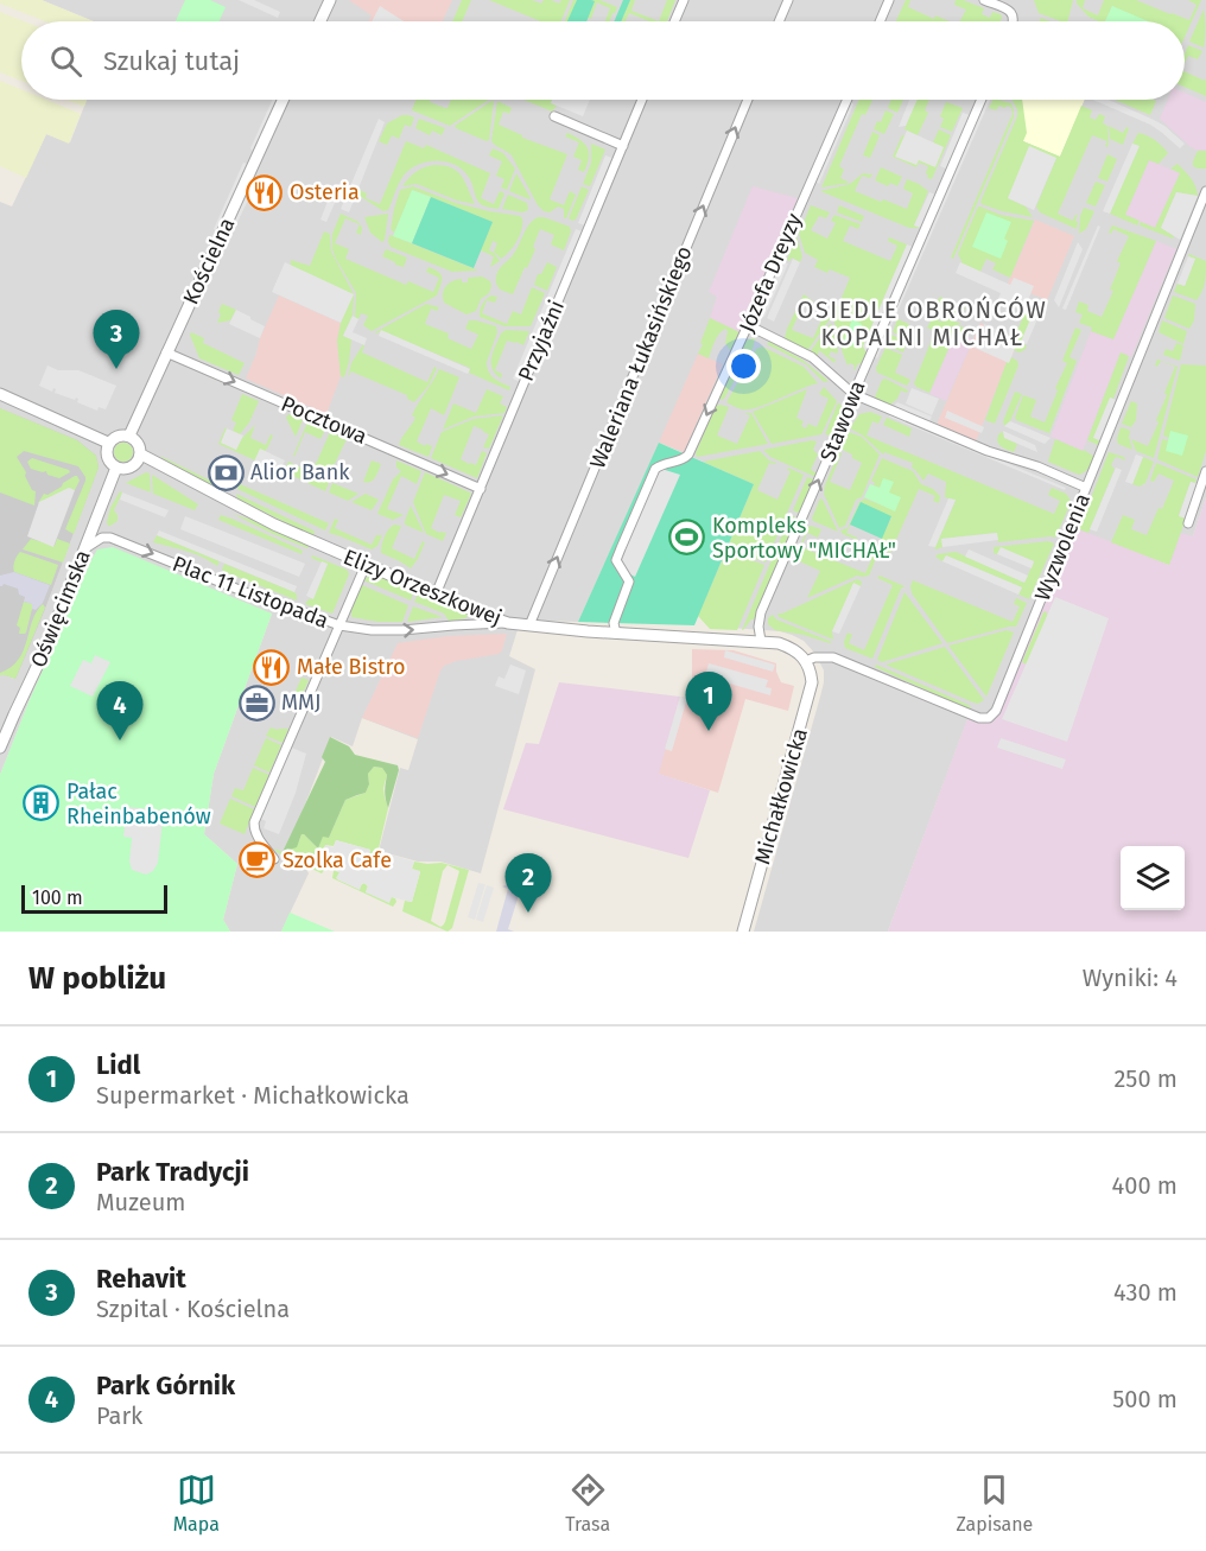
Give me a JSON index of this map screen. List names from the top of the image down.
{
  "streets": {
    "street": [
      "Kościelna",
      "Józefa Dreyzy",
      "Przyjaźni",
      "Waleriana Łukasińskiego",
      "Pocztowa",
      "Stawowa",
      "Wyzwolenia",
      "Elizy Orzeszkowej",
      "Plac 11 Listopada",
      "Oświęcimska",
      "Michałkowicka"
    ]
  },
  "crossings": [
    ["Kościelna", "Pocztowa"],
    ["Kościelna", "Elizy Orzeszkowej"],
    ["Kościelna", "Oświęcimska"],
    ["Józefa Dreyzy", "Elizy Orzeszkowej"],
    ["Przyjaźni", "Pocztowa"],
    ["Przyjaźni", "Elizy Orzeszkowej"],
    ["Waleriana Łukasińskiego", "Elizy Orzeszkowej"],
    ["Stawowa", "Elizy Orzeszkowej"],
    ["Wyzwolenia", "Elizy Orzeszkowej"],
    ["Wyzwolenia", "Michałkowicka"],
    ["Elizy Orzeszkowej", "Plac 11 Listopada"],
    ["Elizy Orzeszkowej", "Oświęcimska"],
    ["Elizy Orzeszkowej", "Michałkowicka"],
    ["Plac 11 Listopada", "Oświęcimska"]
  ],
  "one_way": [
    "Józefa Dreyzy",
    "Waleriana Łukasińskiego",
    "Pocztowa",
    "Stawowa",
    "Plac 11 Listopada"
  ],
  "districts": ["OSIEDLE OBROŃCÓW KOPALNI MICHAŁ"],
  "places": {
    "restaurant": ["Osteria", "Małe Bistro"],
    "bank": ["Alior Bank"],
    "sports": ["Kompleks Sportowy \"MICHAŁ\""],
    "office": ["MMJ"],
    "building": ["Pałac Rheinbabenów"],
    "cafe": ["Szolka Cafe"]
  },
  "scale_bar": "100 m",
  "page": {
    "search": "Szukaj tutaj",
    "pins": [
      "3",
      "1",
      "4",
      "2"
    ],
    "scale": "100 m",
    "heading": ["W pobliżu", "Wyniki: 4"],
    "list": [
      {
        "mark": "1",
        "name": "Lidl",
        "note": "Supermarket · Michałkowicka",
        "value": "250 m"
      },
      {
        "mark": "2",
        "name": "Park Tradycji",
        "note": "Muzeum",
        "value": "400 m"
      },
      {
        "mark": "3",
        "name": "Rehavit",
        "note": "Szpital · Kościelna",
        "value": "430 m"
      },
      {
        "mark": "4",
        "name": "Park Górnik",
        "note": "Park",
        "value": "500 m"
      }
    ],
    "nav": ["Mapa", "Trasa", "Zapisane"]
  }
}
